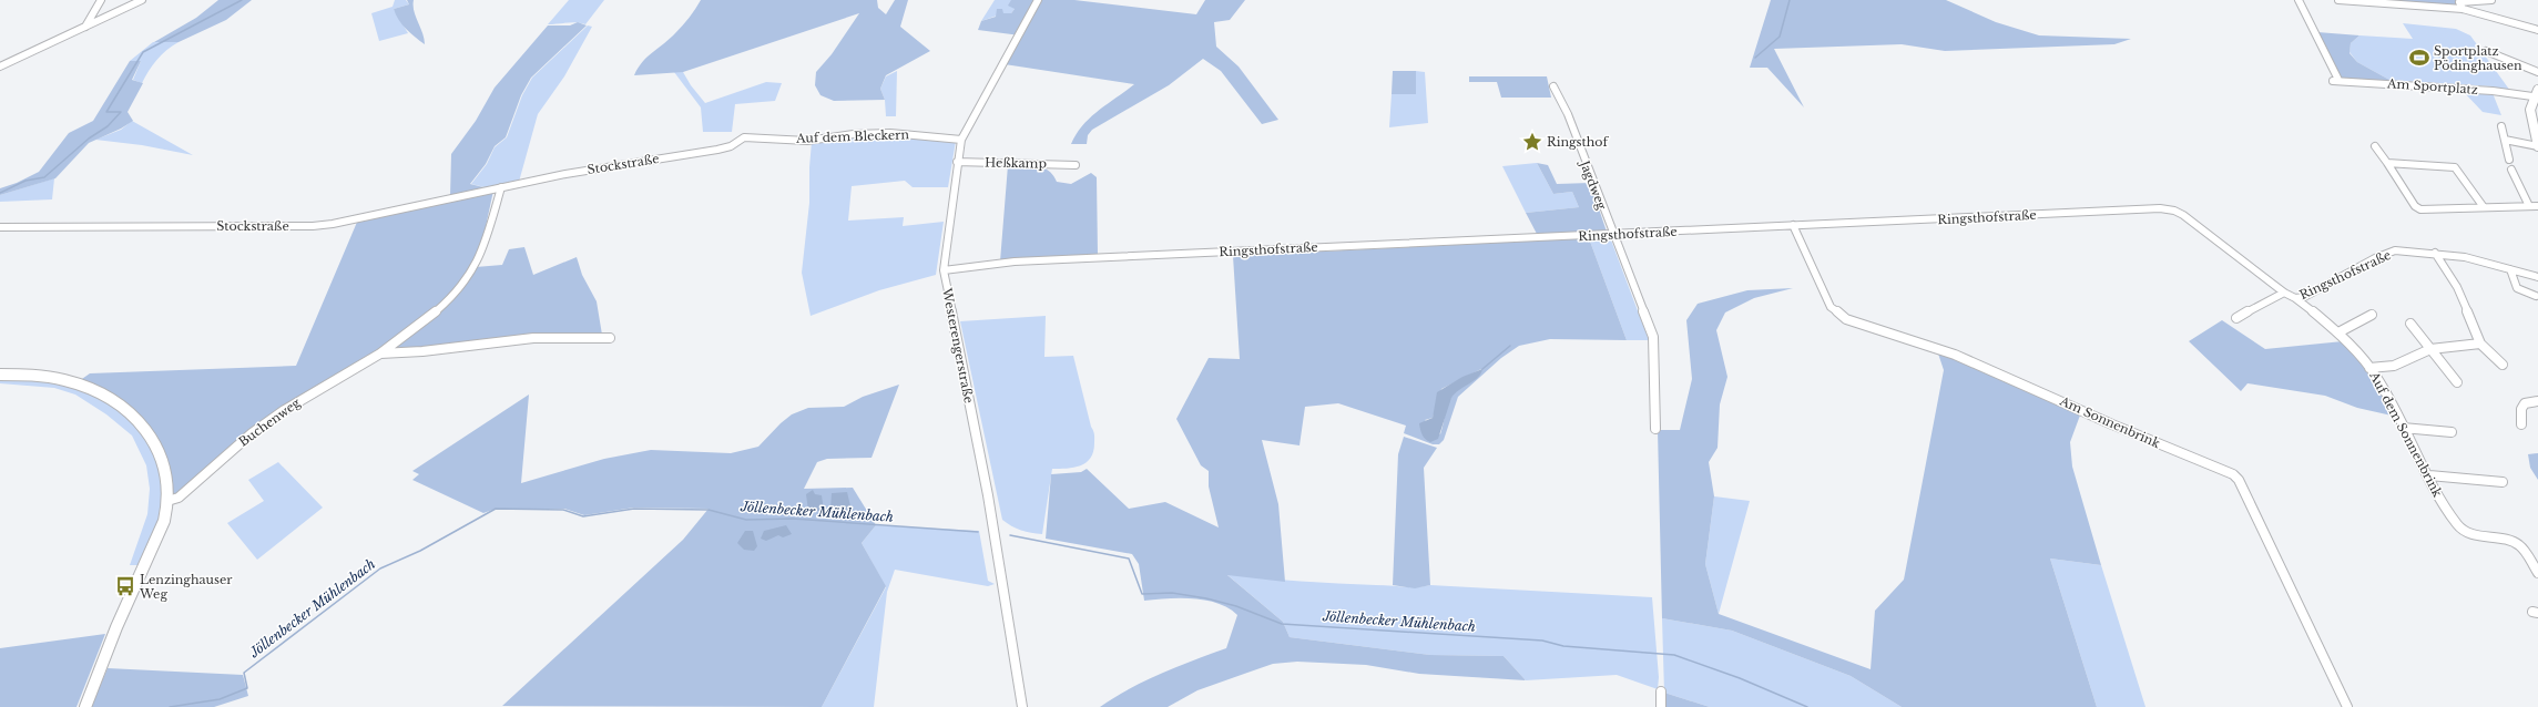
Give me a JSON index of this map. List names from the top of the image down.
{
  "streets": {
    "street": [
      "Am Sportplatz",
      "Auf dem Bleckern",
      "Heßkamp",
      "Stockstraße",
      "Jagdweg",
      "Ringsthofstraße",
      "Westerengerstraße",
      "Buchenweg",
      "Am Sonnenbrink",
      "Auf dem Sonnenbrink"
    ]
  },
  "crossings": [
    ["Auf dem Bleckern", "Stockstraße"],
    ["Auf dem Bleckern", "Westerengerstraße"],
    ["Heßkamp", "Westerengerstraße"],
    ["Stockstraße", "Buchenweg"],
    ["Jagdweg", "Ringsthofstraße"],
    ["Ringsthofstraße", "Westerengerstraße"],
    ["Ringsthofstraße", "Am Sonnenbrink"],
    ["Ringsthofstraße", "Auf dem Sonnenbrink"]
  ],
  "water": ["Jöllenbecker Mühlenbach"],
  "places": {
    "sports": ["Sportplatz Pödinghausen"],
    "place": ["Ringsthof"],
    "bus stop": ["Lenzinghauser Weg"]
  }
}
